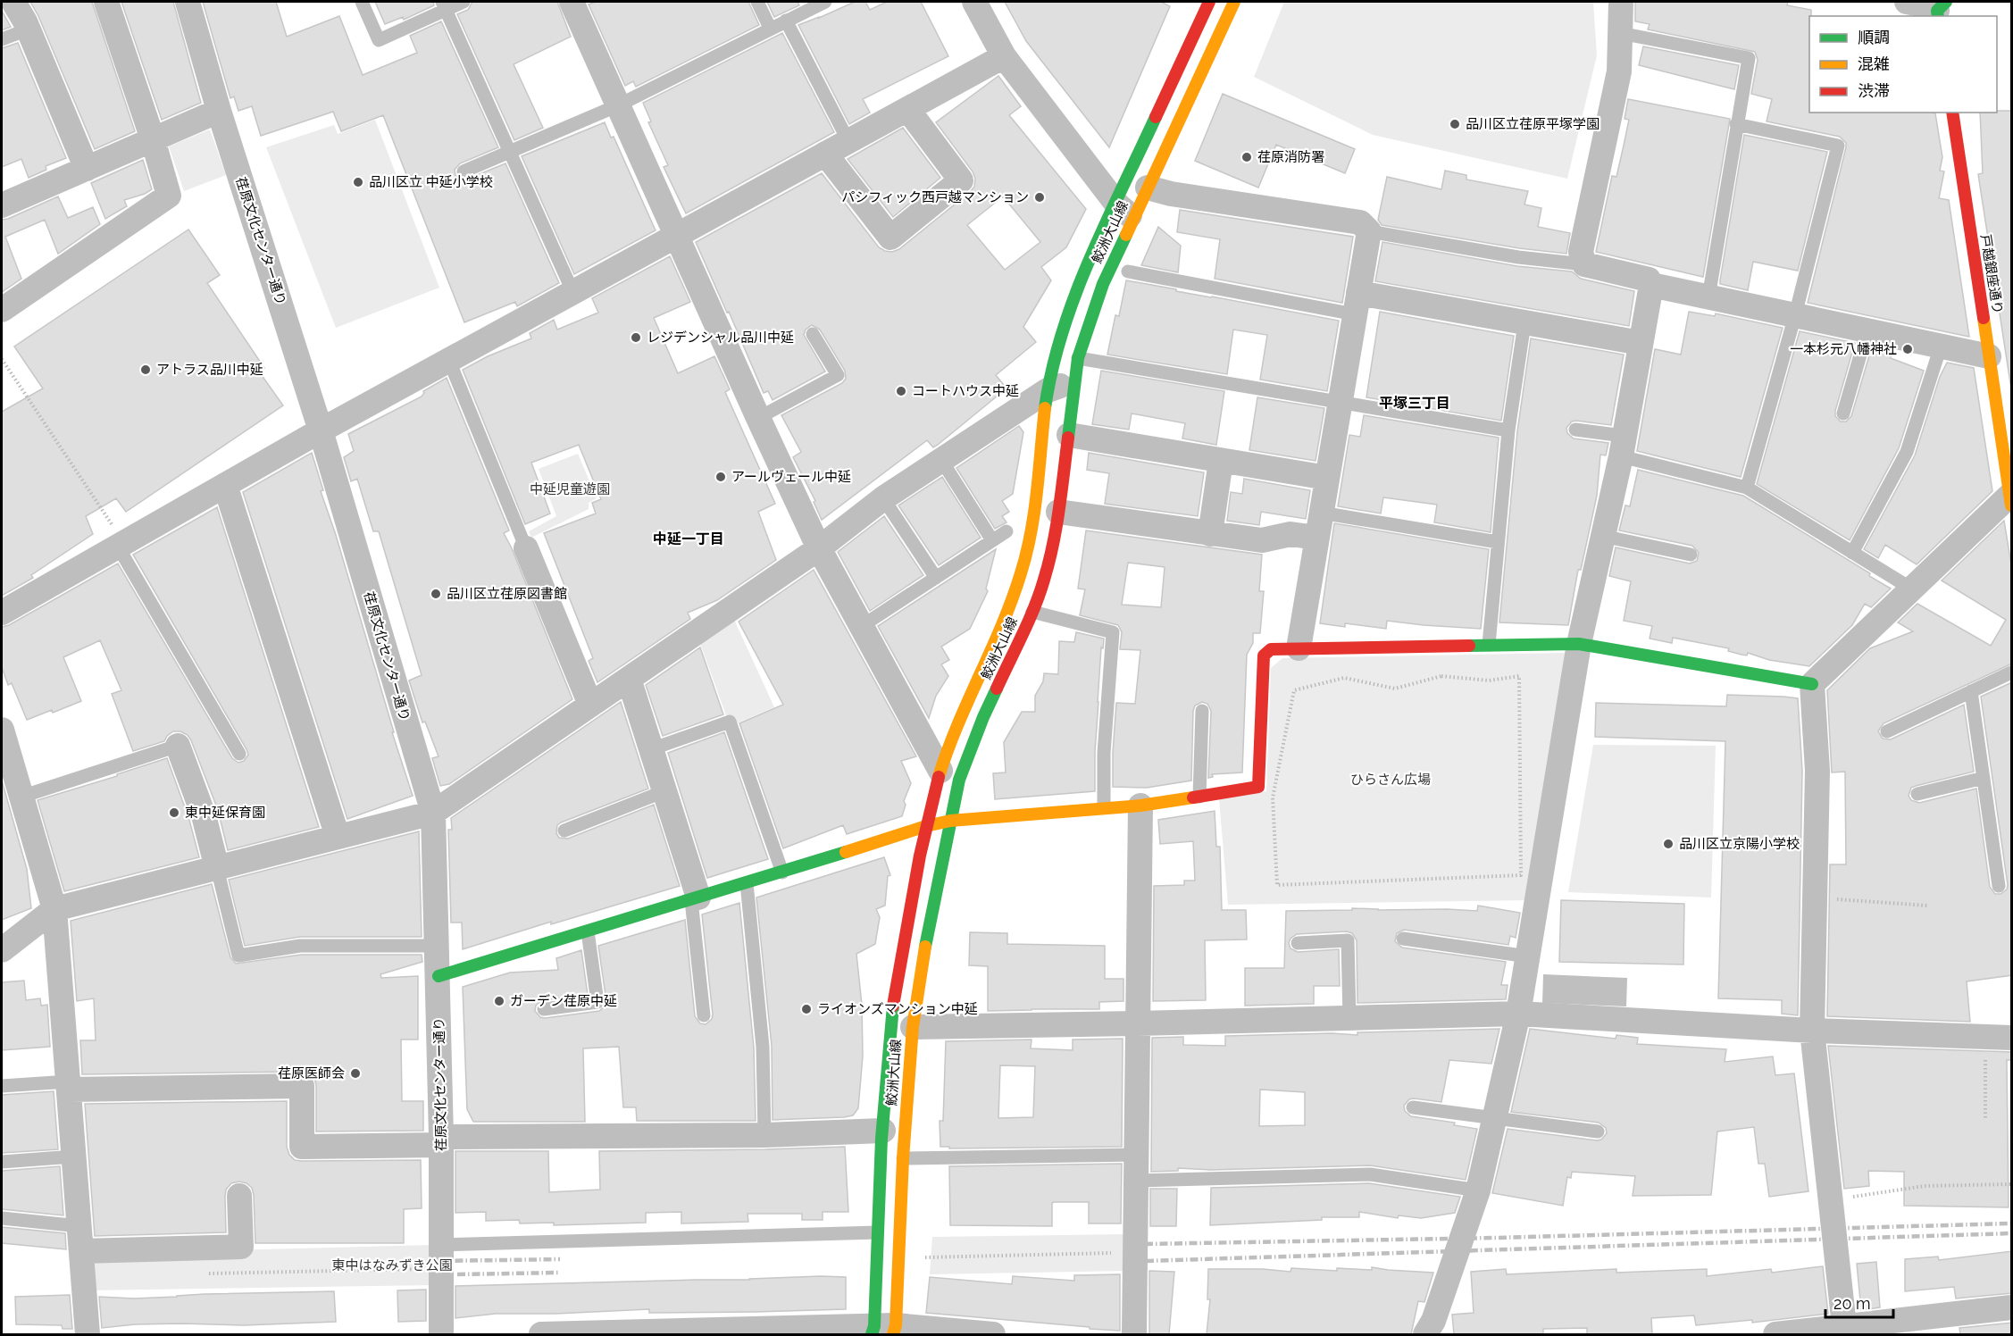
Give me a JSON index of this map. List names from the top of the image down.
{
  "streets": {
    "main road": ["鮫洲大山線", "戸越銀座通り"],
    "street": ["荏原文化センター通り"]
  },
  "districts": ["平塚三丁目", "中延一丁目"],
  "parks": ["中延児童遊園", "ひらさん広場", "東中はなみずき公園"],
  "places": [
    "品川区立荏原平塚学園",
    "荏原消防署",
    "品川区立 中延小学校",
    "パシフィック西戸越マンション",
    "レジデンシャル品川中延",
    "一本杉元八幡神社",
    "アトラス品川中延",
    "コートハウス中延",
    "アールヴェール中延",
    "品川区立荏原図書館",
    "東中延保育園",
    "品川区立京陽小学校",
    "ガーデン荏原中延",
    "ライオンズマンション中延",
    "荏原医師会"
  ],
  "legend": ["順調", "混雑", "渋滞"],
  "scale_bar": "20 m"
}
